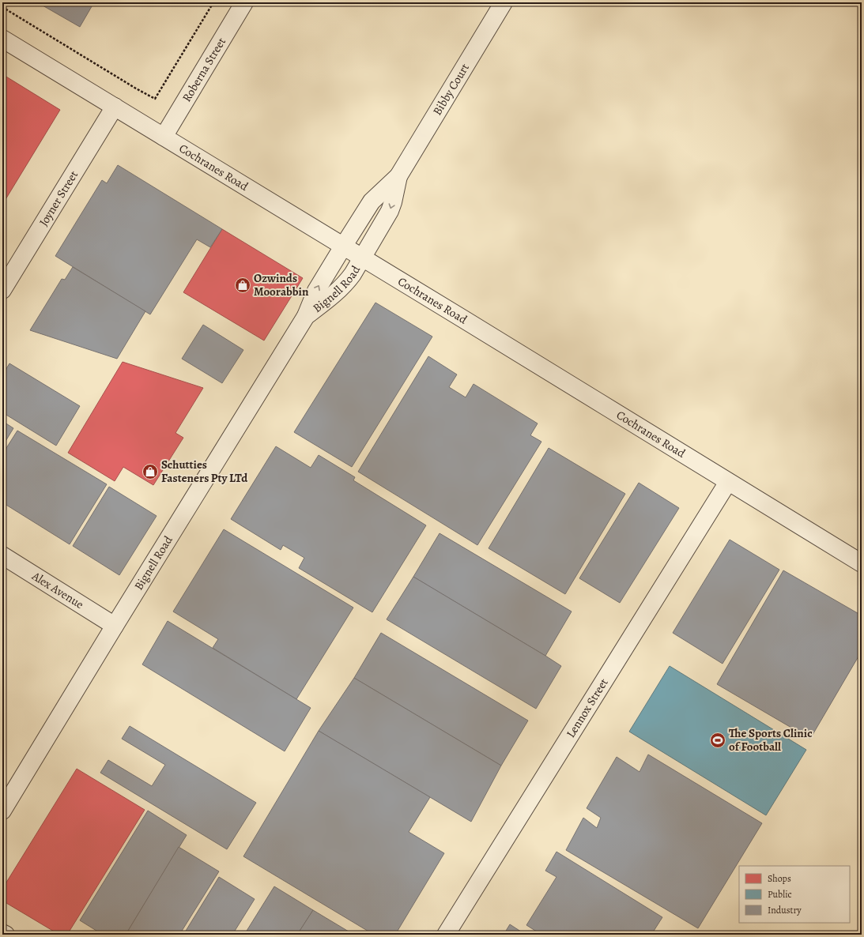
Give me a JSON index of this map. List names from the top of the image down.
{
  "streets": {
    "street": [
      "Roberna Street",
      "Bibby Court",
      "Cochranes Road",
      "Joyner Street",
      "Bignell Road",
      "Alex Avenue",
      "Lennox Street"
    ]
  },
  "crossings": [
    ["Roberna Street", "Cochranes Road"],
    ["Bibby Court", "Cochranes Road"],
    ["Bibby Court", "Bignell Road"],
    ["Cochranes Road", "Joyner Street"],
    ["Cochranes Road", "Bignell Road"],
    ["Cochranes Road", "Lennox Street"],
    ["Bignell Road", "Alex Avenue"]
  ],
  "places": {
    "shop": ["Ozwinds Moorabbin", "Schutties Fasteners Pty LTd"],
    "sports": ["The Sports Clinic of Football"]
  },
  "legend": ["Shops", "Public", "Industry"]
}
